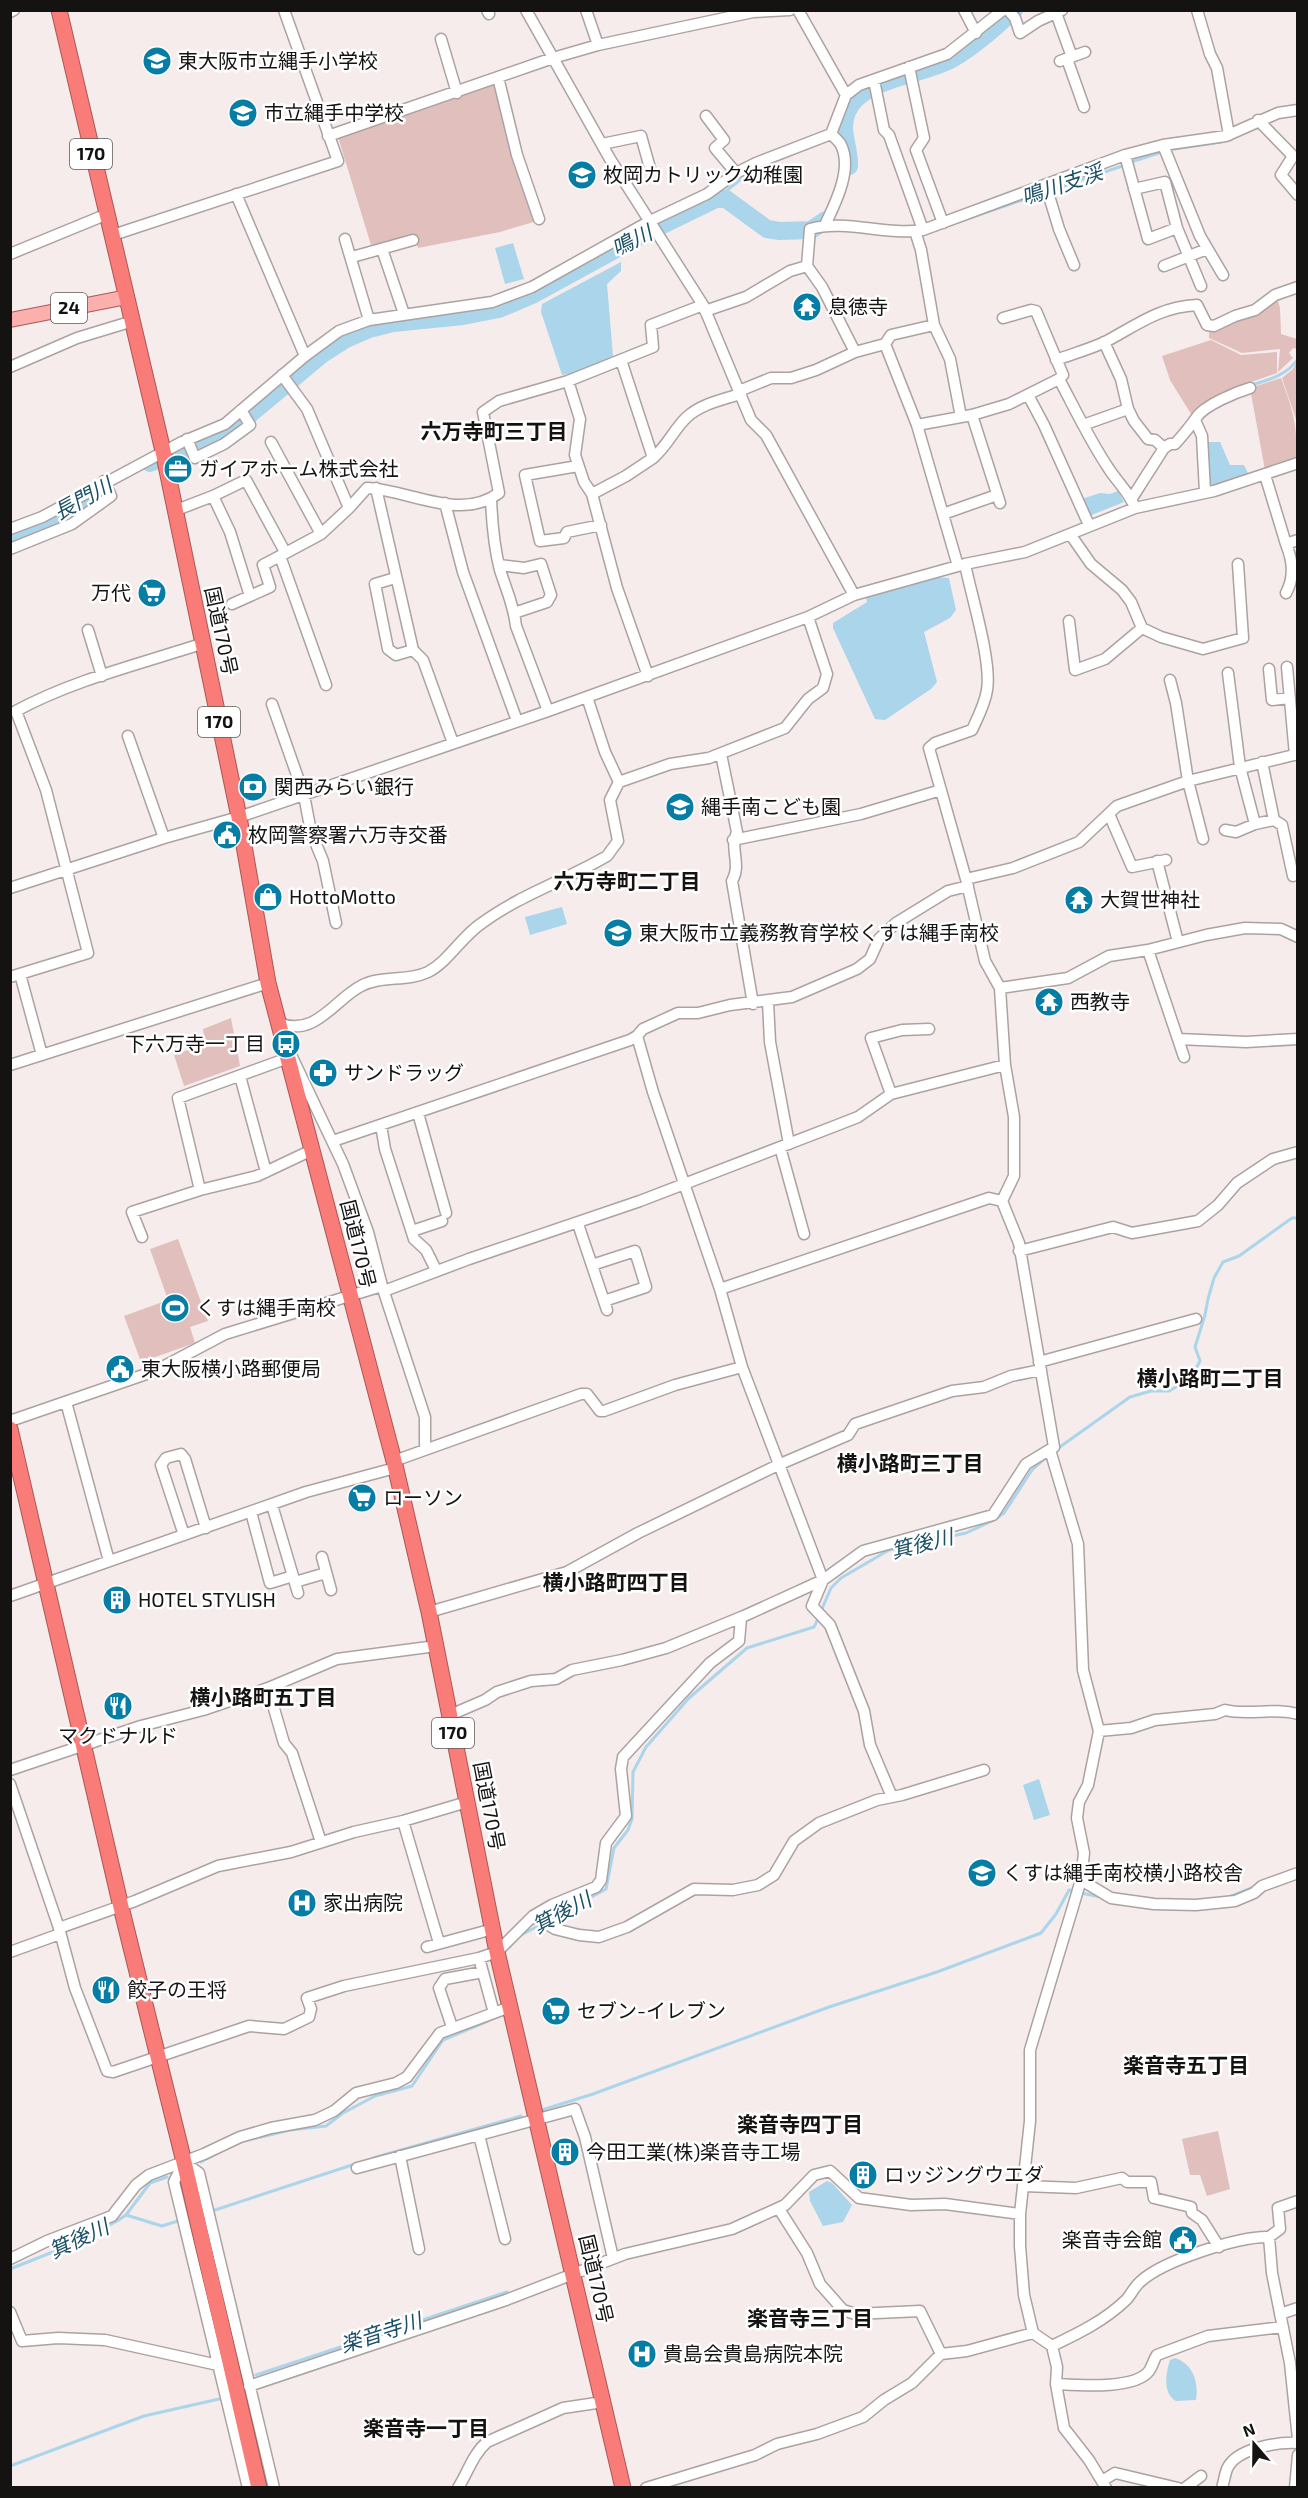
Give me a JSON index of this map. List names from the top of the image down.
{
  "streets": {
    "highway": ["170", "国道170号"],
    "main road": ["24"]
  },
  "crossings": [
    ["24", "国道170号"]
  ],
  "districts": [
    "六万寺町三丁目",
    "六万寺町二丁目",
    "横小路町二丁目",
    "横小路町三丁目",
    "横小路町四丁目",
    "横小路町五丁目",
    "楽音寺五丁目",
    "楽音寺四丁目",
    "楽音寺三丁目",
    "楽音寺一丁目"
  ],
  "water": [
    "鳴川支渓",
    "鳴川",
    "長門川",
    "箕後川",
    "楽音寺川"
  ],
  "places": {
    "school or university": [
      "東大阪市立縄手小学校",
      "市立縄手中学校",
      "枚岡カトリック幼稚園",
      "縄手南こども園",
      "東大阪市立義務教育学校くすは縄手南校",
      "くすは縄手南校横小路校舎"
    ],
    "temple": ["息徳寺", "大賀世神社", "西教寺"],
    "office": ["ガイアホーム株式会社"],
    "supermarket": ["万代", "ローソン", "セブン-イレブン"],
    "bank": ["関西みらい銀行"],
    "public building": ["枚岡警察署六万寺交番", "東大阪横小路郵便局", "楽音寺会館"],
    "shop": ["HottoMotto"],
    "bus stop": ["下六万寺一丁目"],
    "pharmacy": ["サンドラッグ"],
    "sports": ["くすは縄手南校"],
    "building": ["HOTEL STYLISH", "今田工業(株)楽音寺工場", "ロッジングウエダ"],
    "restaurant": ["マクドナルド", "餃子の王将"],
    "hospital": ["家出病院", "貴島会貴島病院本院"]
  },
  "north": "top"
}
